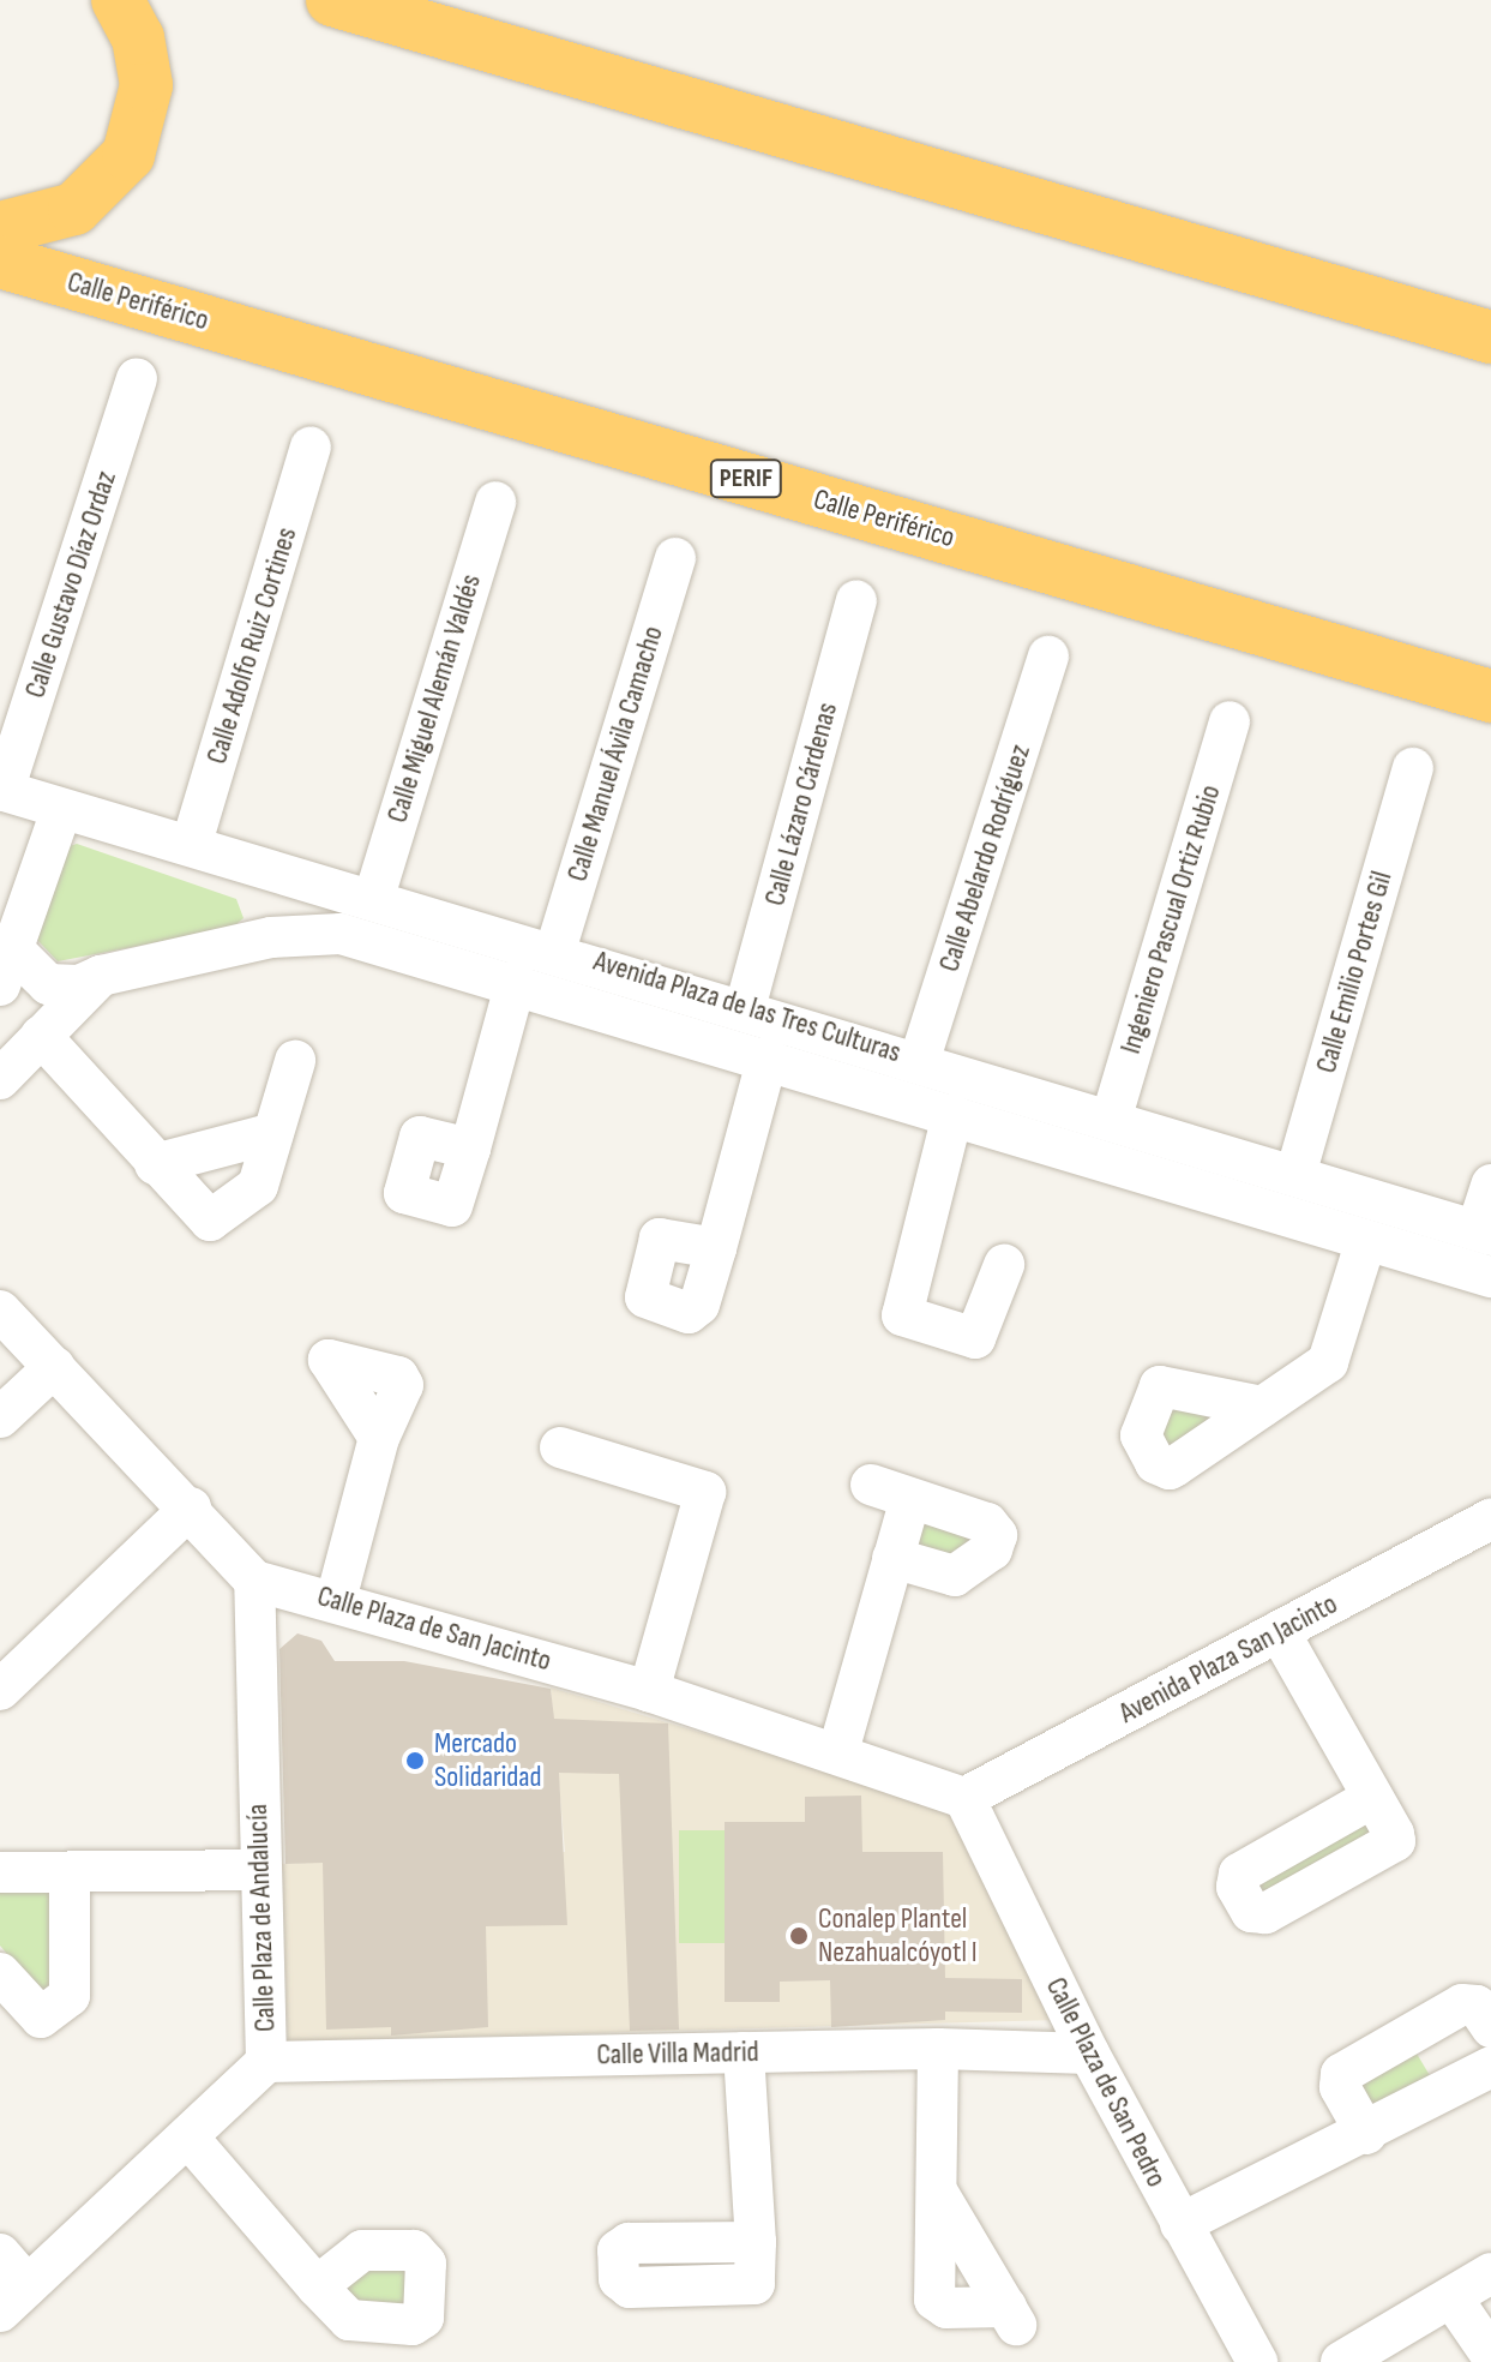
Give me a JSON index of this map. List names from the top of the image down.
{
  "streets": {
    "highway": ["Calle Periférico", "PERIF"],
    "street": [
      "Calle Gustavo Díaz Ordaz",
      "Calle Adolfo Ruiz Cortines",
      "Calle Miguel Alemán Valdés",
      "Calle Manuel Ávila Camacho",
      "Calle Lázaro Cárdenas",
      "Calle Abelardo Rodríguez",
      "Ingeniero Pascual Ortiz Rubio",
      "Calle Emilio Portes Gil",
      "Avenida Plaza de las Tres Culturas",
      "Calle Plaza de San Jacinto",
      "Avenida Plaza San Jacinto",
      "Calle Plaza de Andalucía",
      "Calle Villa Madrid",
      "Calle Plaza de San Pedro"
    ]
  },
  "crossings": [
    ["Calle Gustavo Díaz Ordaz", "Avenida Plaza de las Tres Culturas"],
    ["Calle Adolfo Ruiz Cortines", "Avenida Plaza de las Tres Culturas"],
    ["Calle Miguel Alemán Valdés", "Avenida Plaza de las Tres Culturas"],
    ["Calle Manuel Ávila Camacho", "Avenida Plaza de las Tres Culturas"],
    ["Calle Lázaro Cárdenas", "Avenida Plaza de las Tres Culturas"],
    ["Calle Abelardo Rodríguez", "Avenida Plaza de las Tres Culturas"],
    ["Ingeniero Pascual Ortiz Rubio", "Avenida Plaza de las Tres Culturas"],
    ["Calle Emilio Portes Gil", "Avenida Plaza de las Tres Culturas"],
    ["Calle Plaza de San Jacinto", "Avenida Plaza San Jacinto"],
    ["Calle Plaza de San Jacinto", "Calle Plaza de Andalucía"],
    ["Calle Plaza de San Jacinto", "Calle Plaza de San Pedro"],
    ["Avenida Plaza San Jacinto", "Calle Plaza de San Pedro"],
    ["Calle Plaza de Andalucía", "Calle Villa Madrid"],
    ["Calle Villa Madrid", "Calle Plaza de San Pedro"]
  ],
  "places": ["Mercado Solidaridad", "Conalep Plantel Nezahualcóyotl I"]
}
